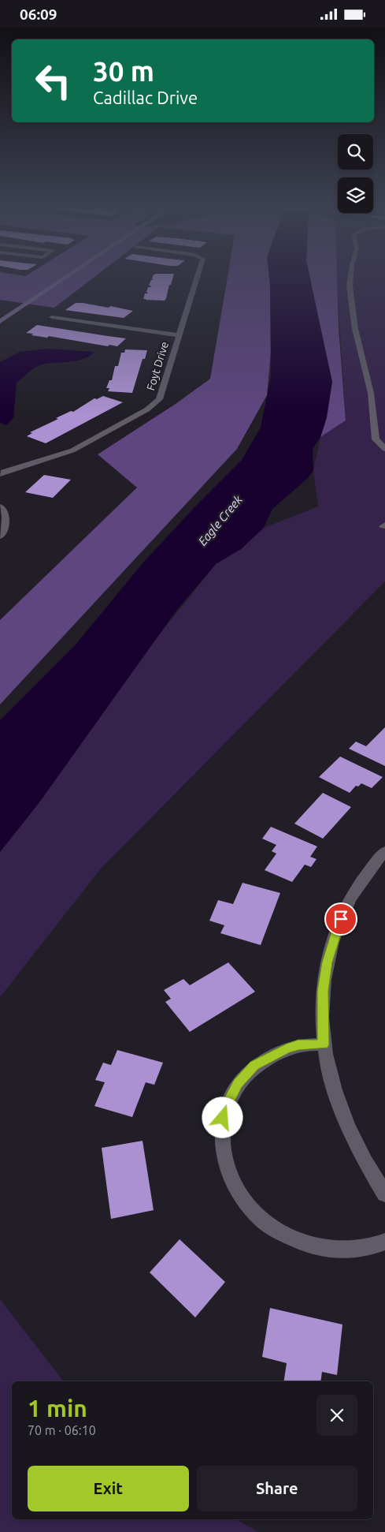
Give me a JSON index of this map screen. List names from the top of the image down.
{
  "streets": {
    "street": ["Foyt Drive"]
  },
  "water": ["Eagle Creek"],
  "page": {
    "status": "06:09",
    "turn": ["30 m", "Cadillac Drive"],
    "heading": ["1 min", "70 m · 06:10"],
    "buttons": ["Exit", "Share"]
  }
}
